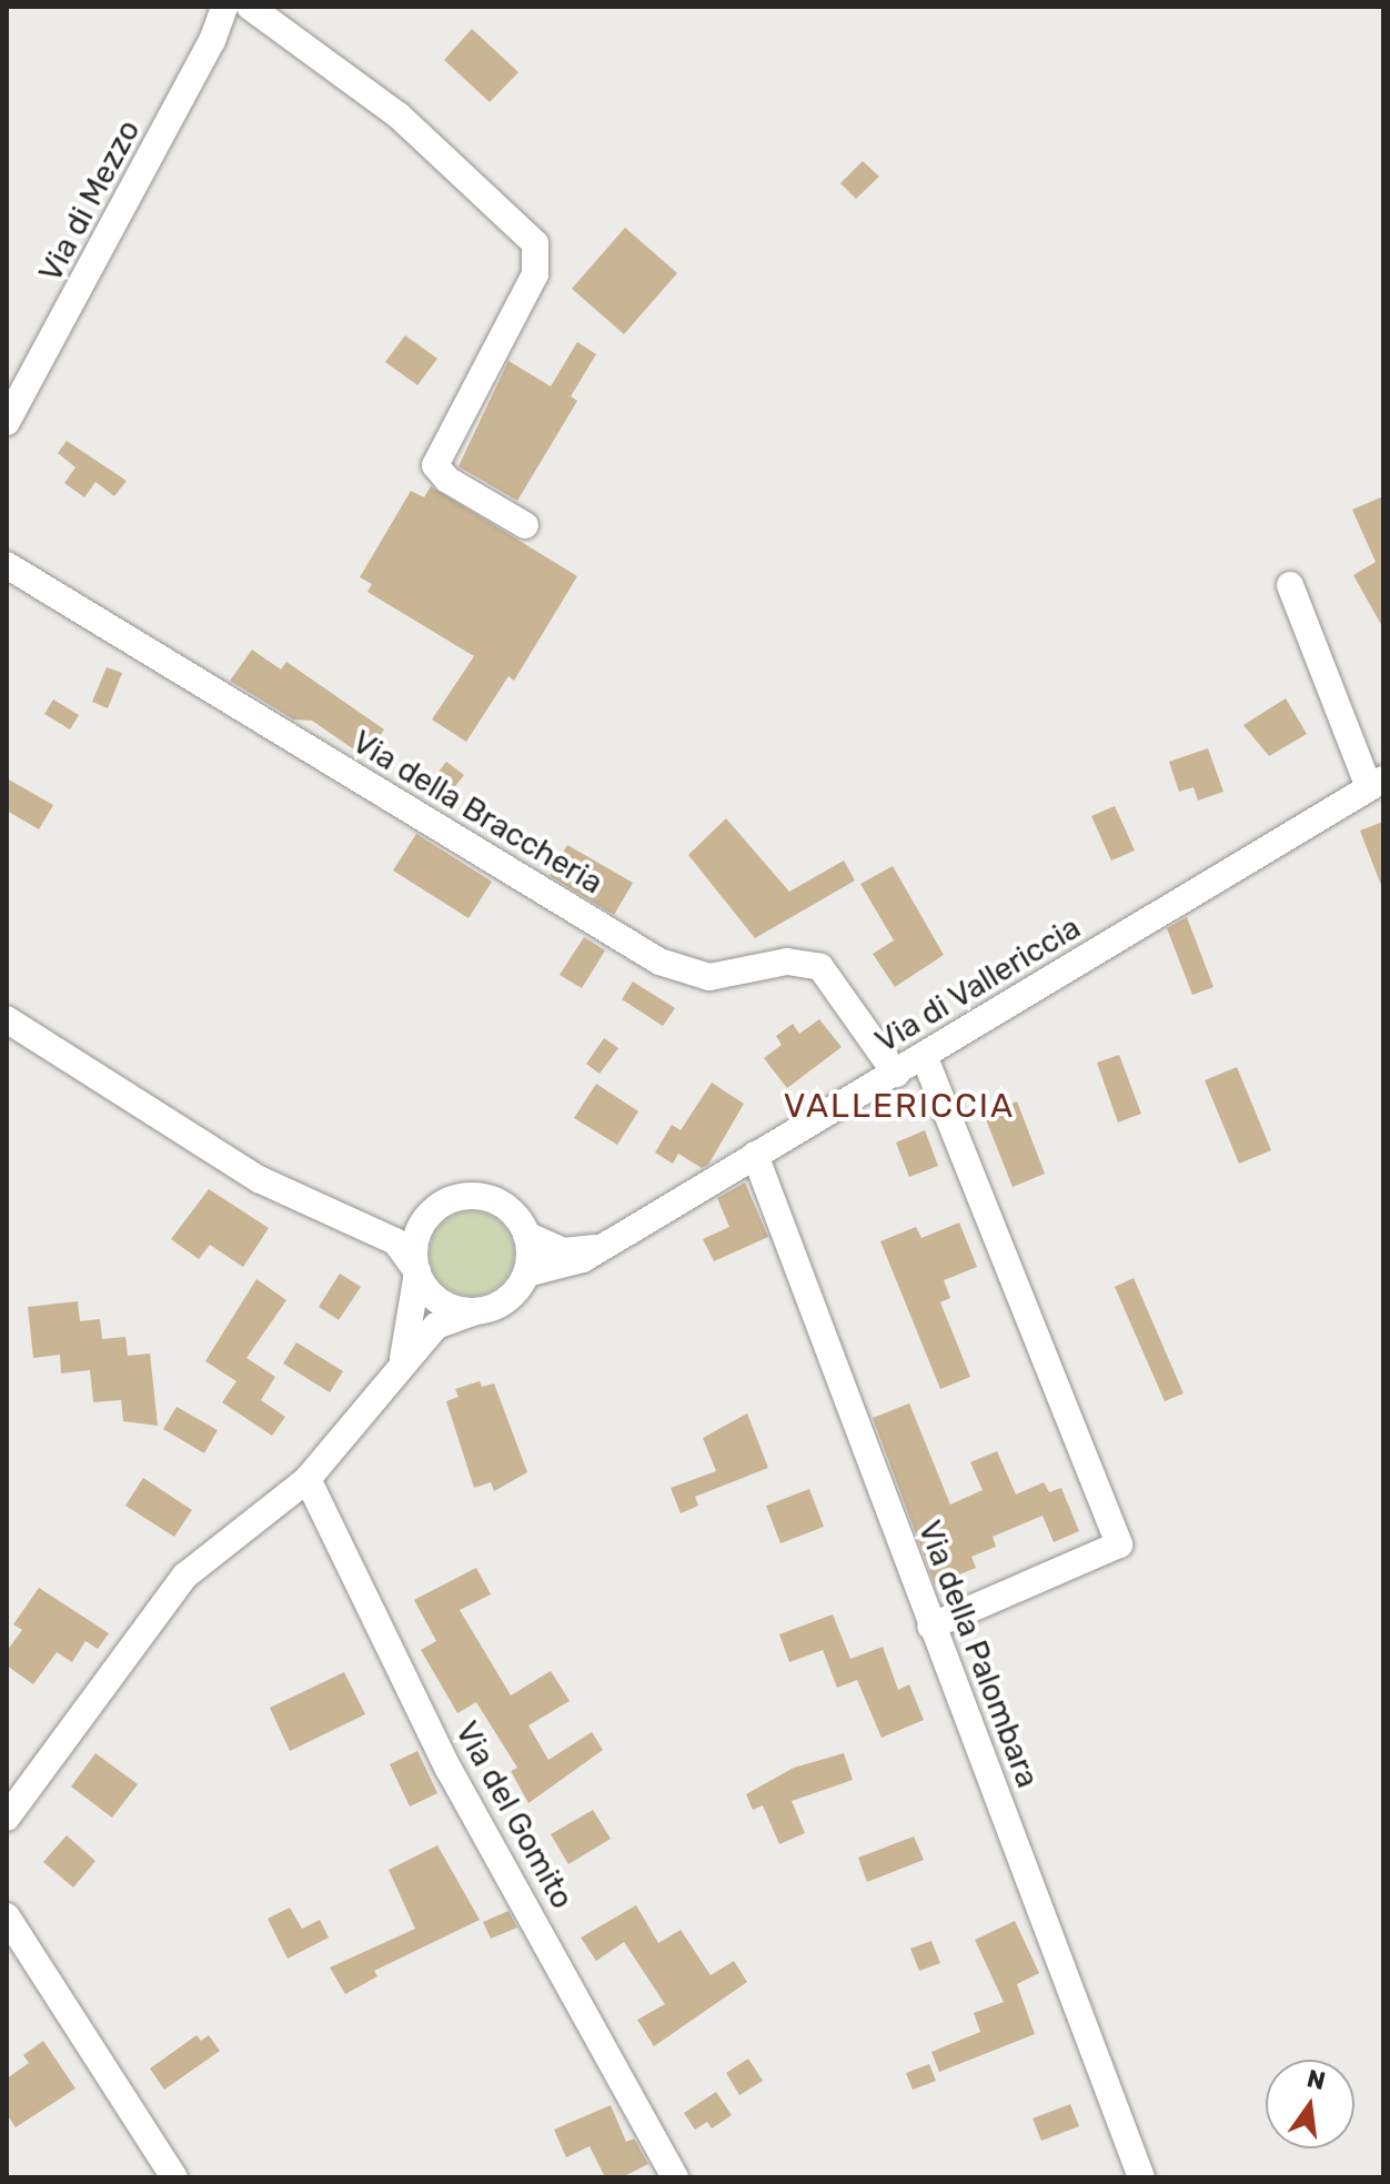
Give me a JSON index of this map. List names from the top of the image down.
{
  "streets": {
    "street": [
      "Via di Mezzo",
      "Via della Braccheria",
      "Via di Vallericcia",
      "Via della Palombara",
      "Via del Gomito"
    ]
  },
  "crossings": [
    ["Via della Braccheria", "Via di Vallericcia"],
    ["Via di Vallericcia", "Via della Palombara"]
  ],
  "districts": ["VALLERICCIA"],
  "north": "top"
}
